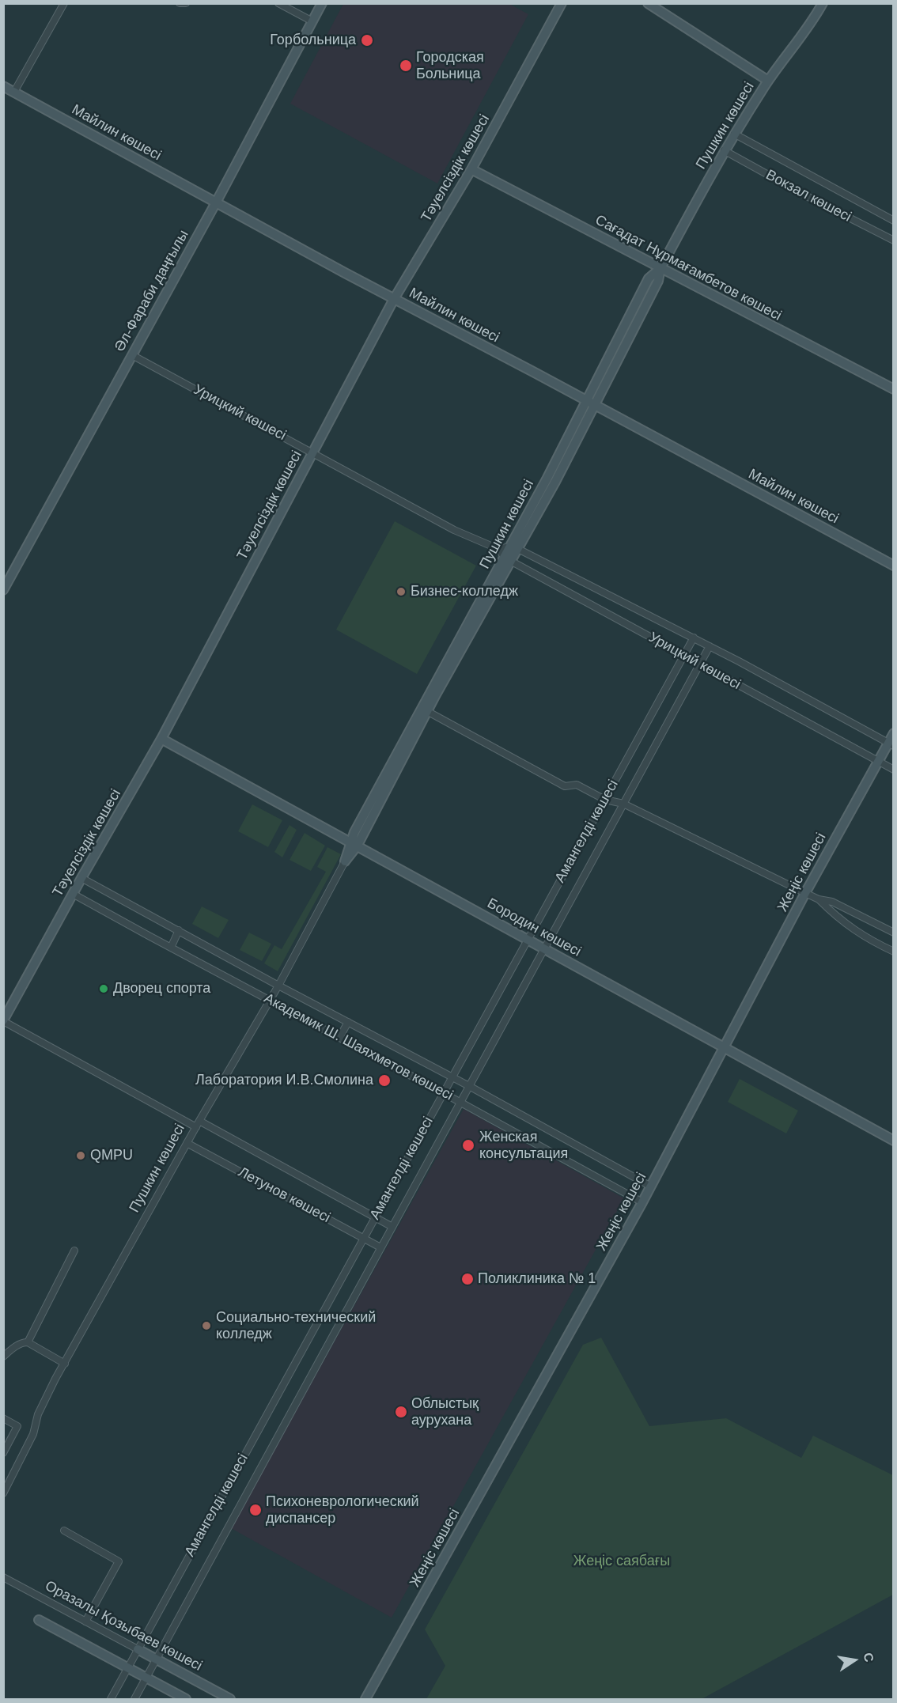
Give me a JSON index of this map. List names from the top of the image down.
{
  "streets": {
    "street": [
      "Пушкин көшесі",
      "Майлин көшесі",
      "Тәуелсіздік көшесі",
      "Вокзал көшесі",
      "Сағадат Нұрмағамбетов көшесі",
      "Әл-Фараби даңғылы",
      "Урицкий көшесі",
      "Амангелді көшесі",
      "Жеңіс көшесі",
      "Бородин көшесі",
      "Академик Ш. Шаяхметов көшесі",
      "Летунов көшесі",
      "Оразалы Қозыбаев көшесі"
    ]
  },
  "crossings": [
    ["Пушкин көшесі", "Майлин көшесі"],
    ["Пушкин көшесі", "Вокзал көшесі"],
    ["Пушкин көшесі", "Сағадат Нұрмағамбетов көшесі"],
    ["Пушкин көшесі", "Урицкий көшесі"],
    ["Пушкин көшесі", "Бородин көшесі"],
    ["Пушкин көшесі", "Академик Ш. Шаяхметов көшесі"],
    ["Пушкин көшесі", "Летунов көшесі"],
    ["Майлин көшесі", "Тәуелсіздік көшесі"],
    ["Майлин көшесі", "Әл-Фараби даңғылы"],
    ["Тәуелсіздік көшесі", "Сағадат Нұрмағамбетов көшесі"],
    ["Тәуелсіздік көшесі", "Урицкий көшесі"],
    ["Тәуелсіздік көшесі", "Бородин көшесі"],
    ["Тәуелсіздік көшесі", "Академик Ш. Шаяхметов көшесі"],
    ["Әл-Фараби даңғылы", "Урицкий көшесі"],
    ["Урицкий көшесі", "Амангелді көшесі"],
    ["Урицкий көшесі", "Жеңіс көшесі"],
    ["Амангелді көшесі", "Бородин көшесі"],
    ["Амангелді көшесі", "Академик Ш. Шаяхметов көшесі"],
    ["Амангелді көшесі", "Летунов көшесі"],
    ["Амангелді көшесі", "Оразалы Қозыбаев көшесі"],
    ["Жеңіс көшесі", "Бородин көшесі"],
    ["Жеңіс көшесі", "Академик Ш. Шаяхметов көшесі"]
  ],
  "parks": ["Жеңіс саябағы"],
  "places": [
    "Горбольница",
    "Городская Больница",
    "Бизнес-колледж",
    "Дворец спорта",
    "Лаборатория И.В.Смолина",
    "Женская консультация",
    "QMPU",
    "Поликлиника № 1",
    "Социально-технический колледж",
    "Облыстық аурухана",
    "Психоневрологический диспансер"
  ],
  "north": "right"
}
